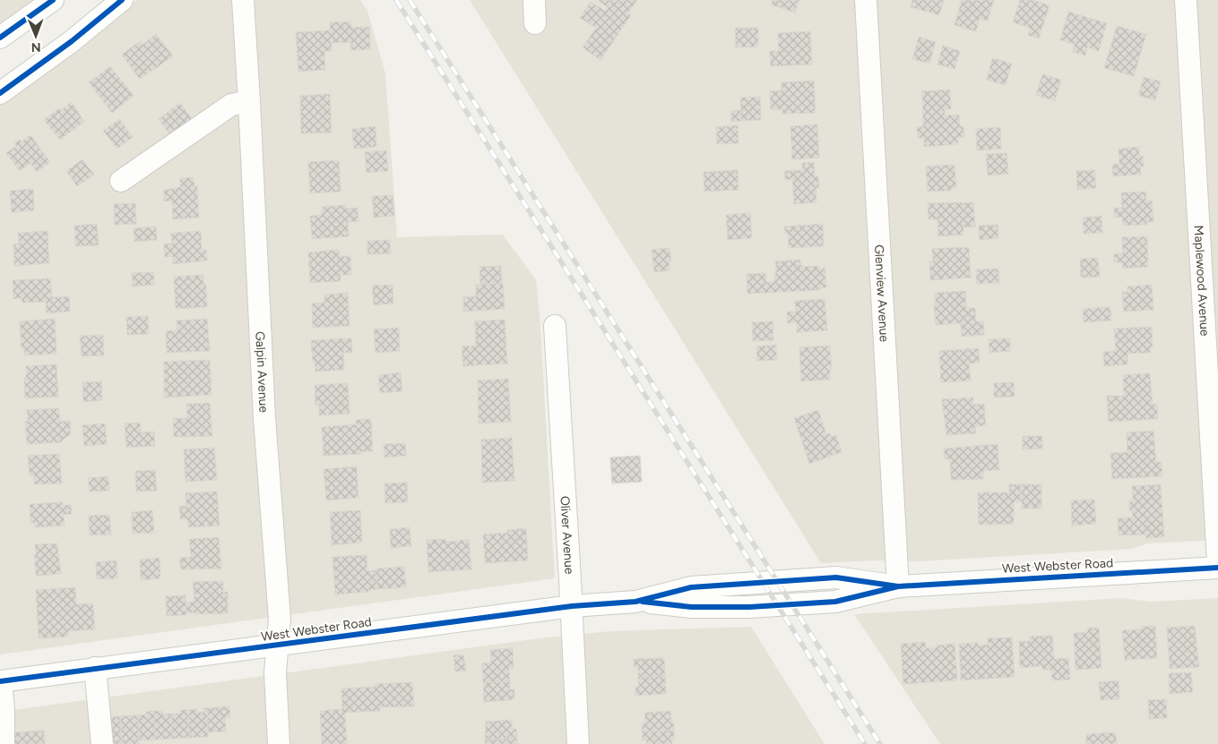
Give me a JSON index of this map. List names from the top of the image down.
{
  "streets": {
    "street": [
      "Maplewood Avenue",
      "Glenview Avenue",
      "Galpin Avenue",
      "Oliver Avenue",
      "West Webster Road"
    ]
  },
  "crossings": [
    ["Glenview Avenue", "West Webster Road"],
    ["Galpin Avenue", "West Webster Road"],
    ["Oliver Avenue", "West Webster Road"]
  ],
  "north": "bottom"
}
